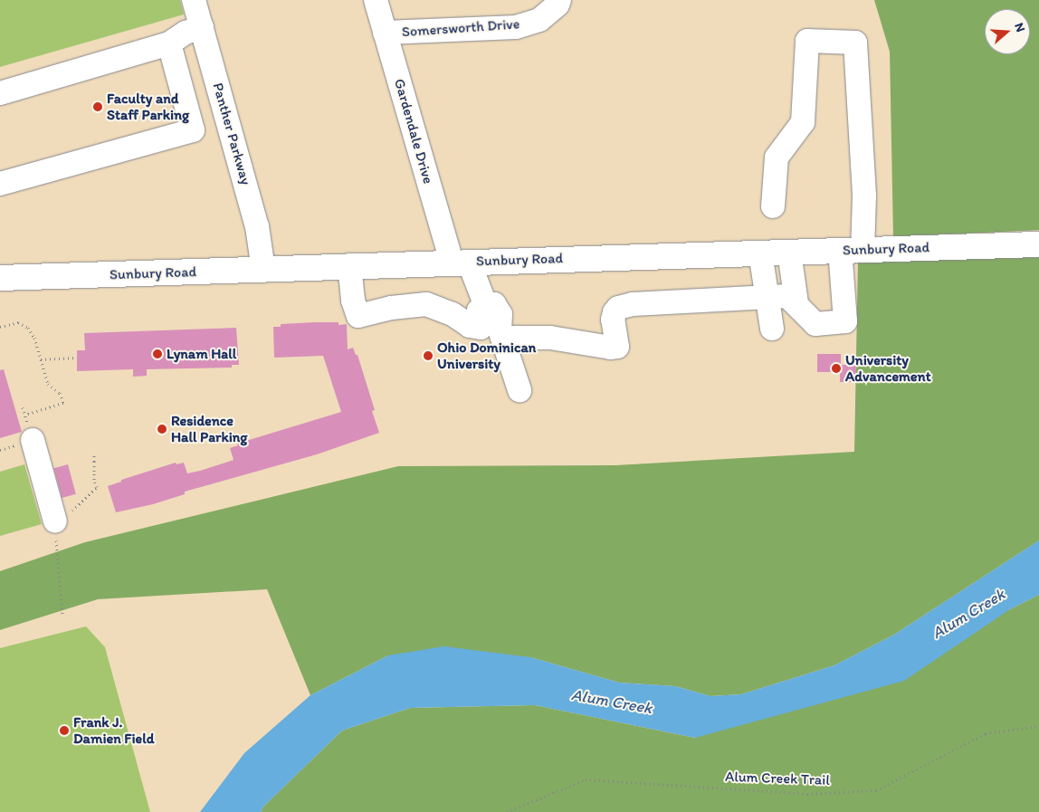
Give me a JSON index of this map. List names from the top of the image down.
{
  "streets": {
    "main road": ["Sunbury Road"],
    "street": ["Somersworth Drive", "Gardendale Drive", "Panther Parkway"],
    "path": ["Alum Creek Trail"]
  },
  "crossings": [
    ["Somersworth Drive", "Gardendale Drive"],
    ["Gardendale Drive", "Sunbury Road"],
    ["Panther Parkway", "Sunbury Road"]
  ],
  "water": ["Alum Creek"],
  "places": [
    "Faculty and Staff Parking",
    "Lynam Hall",
    "Ohio Dominican University",
    "University Advancement",
    "Residence Hall Parking",
    "Frank J. Damien Field"
  ],
  "north": "right"
}
